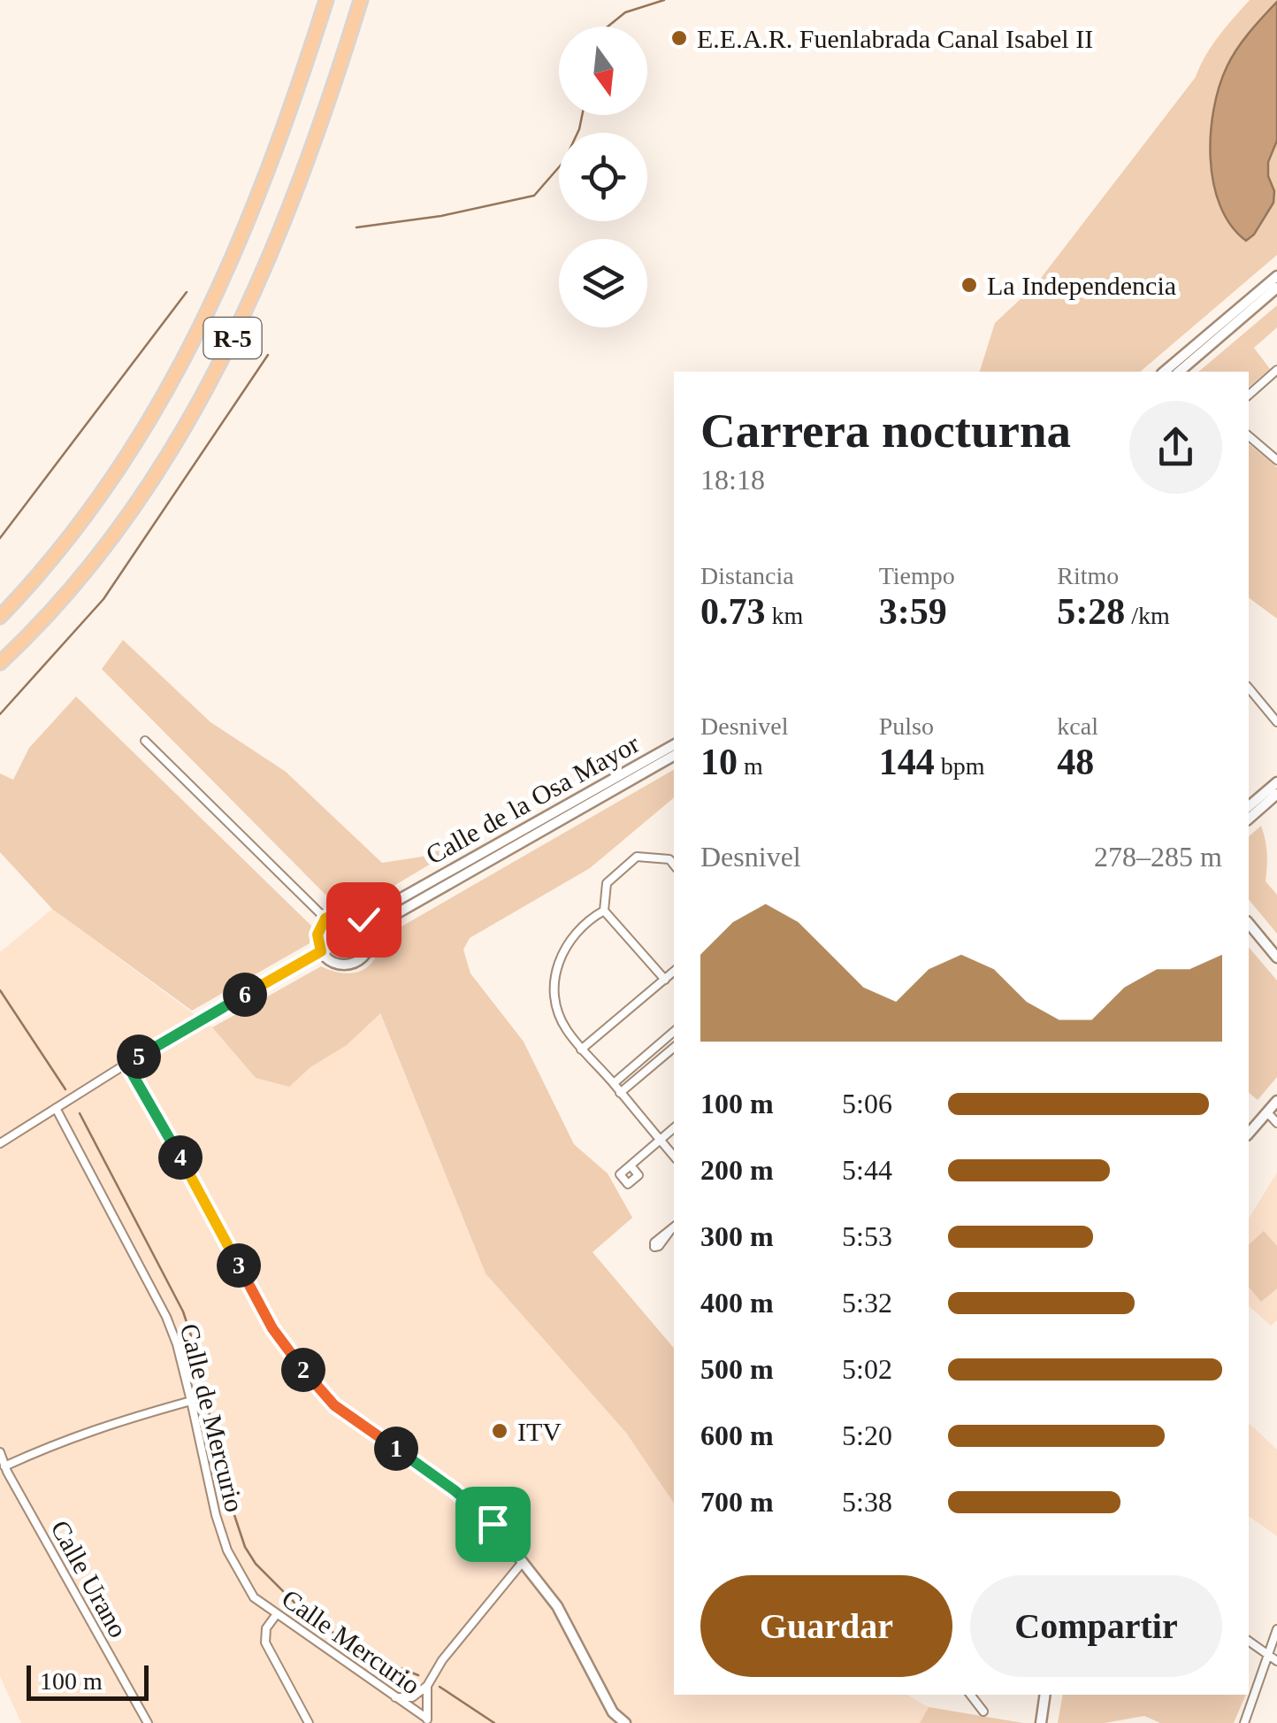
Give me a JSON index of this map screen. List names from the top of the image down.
{
  "streets": {
    "highway": ["R-5"],
    "street": [
      "Calle de la Osa Mayor",
      "Calle de Mercurio",
      "Calle Urano",
      "Calle Mercurio"
    ]
  },
  "crossings": [
    ["Calle de Mercurio", "Calle Mercurio"]
  ],
  "places": ["E.E.A.R. Fuenlabrada Canal Isabel II", "La Independencia", "ITV"],
  "scale_bar": "100 m",
  "north": "bottom",
  "page": {
    "heading": ["Carrera nocturna", "18:18"],
    "stats": [
      ["Distancia", "0.73 km"],
      ["Tiempo", "3:59"],
      ["Ritmo", "5:28 /km"],
      ["Desnivel", "10 m"],
      ["Pulso", "144 bpm"],
      ["kcal", "48"]
    ],
    "chart": ["Desnivel", "278–285 m"],
    "pins": [
      "6",
      "5",
      "4",
      "3",
      "2",
      "1"
    ],
    "list": [
      {
        "name": "100 m",
        "note": "5:06"
      },
      {
        "name": "200 m",
        "note": "5:44"
      },
      {
        "name": "300 m",
        "note": "5:53"
      },
      {
        "name": "400 m",
        "note": "5:32"
      },
      {
        "name": "500 m",
        "note": "5:02"
      },
      {
        "name": "600 m",
        "note": "5:20"
      },
      {
        "name": "700 m",
        "note": "5:38"
      }
    ],
    "buttons": ["Guardar", "Compartir"],
    "scale": "100 m"
  }
}
